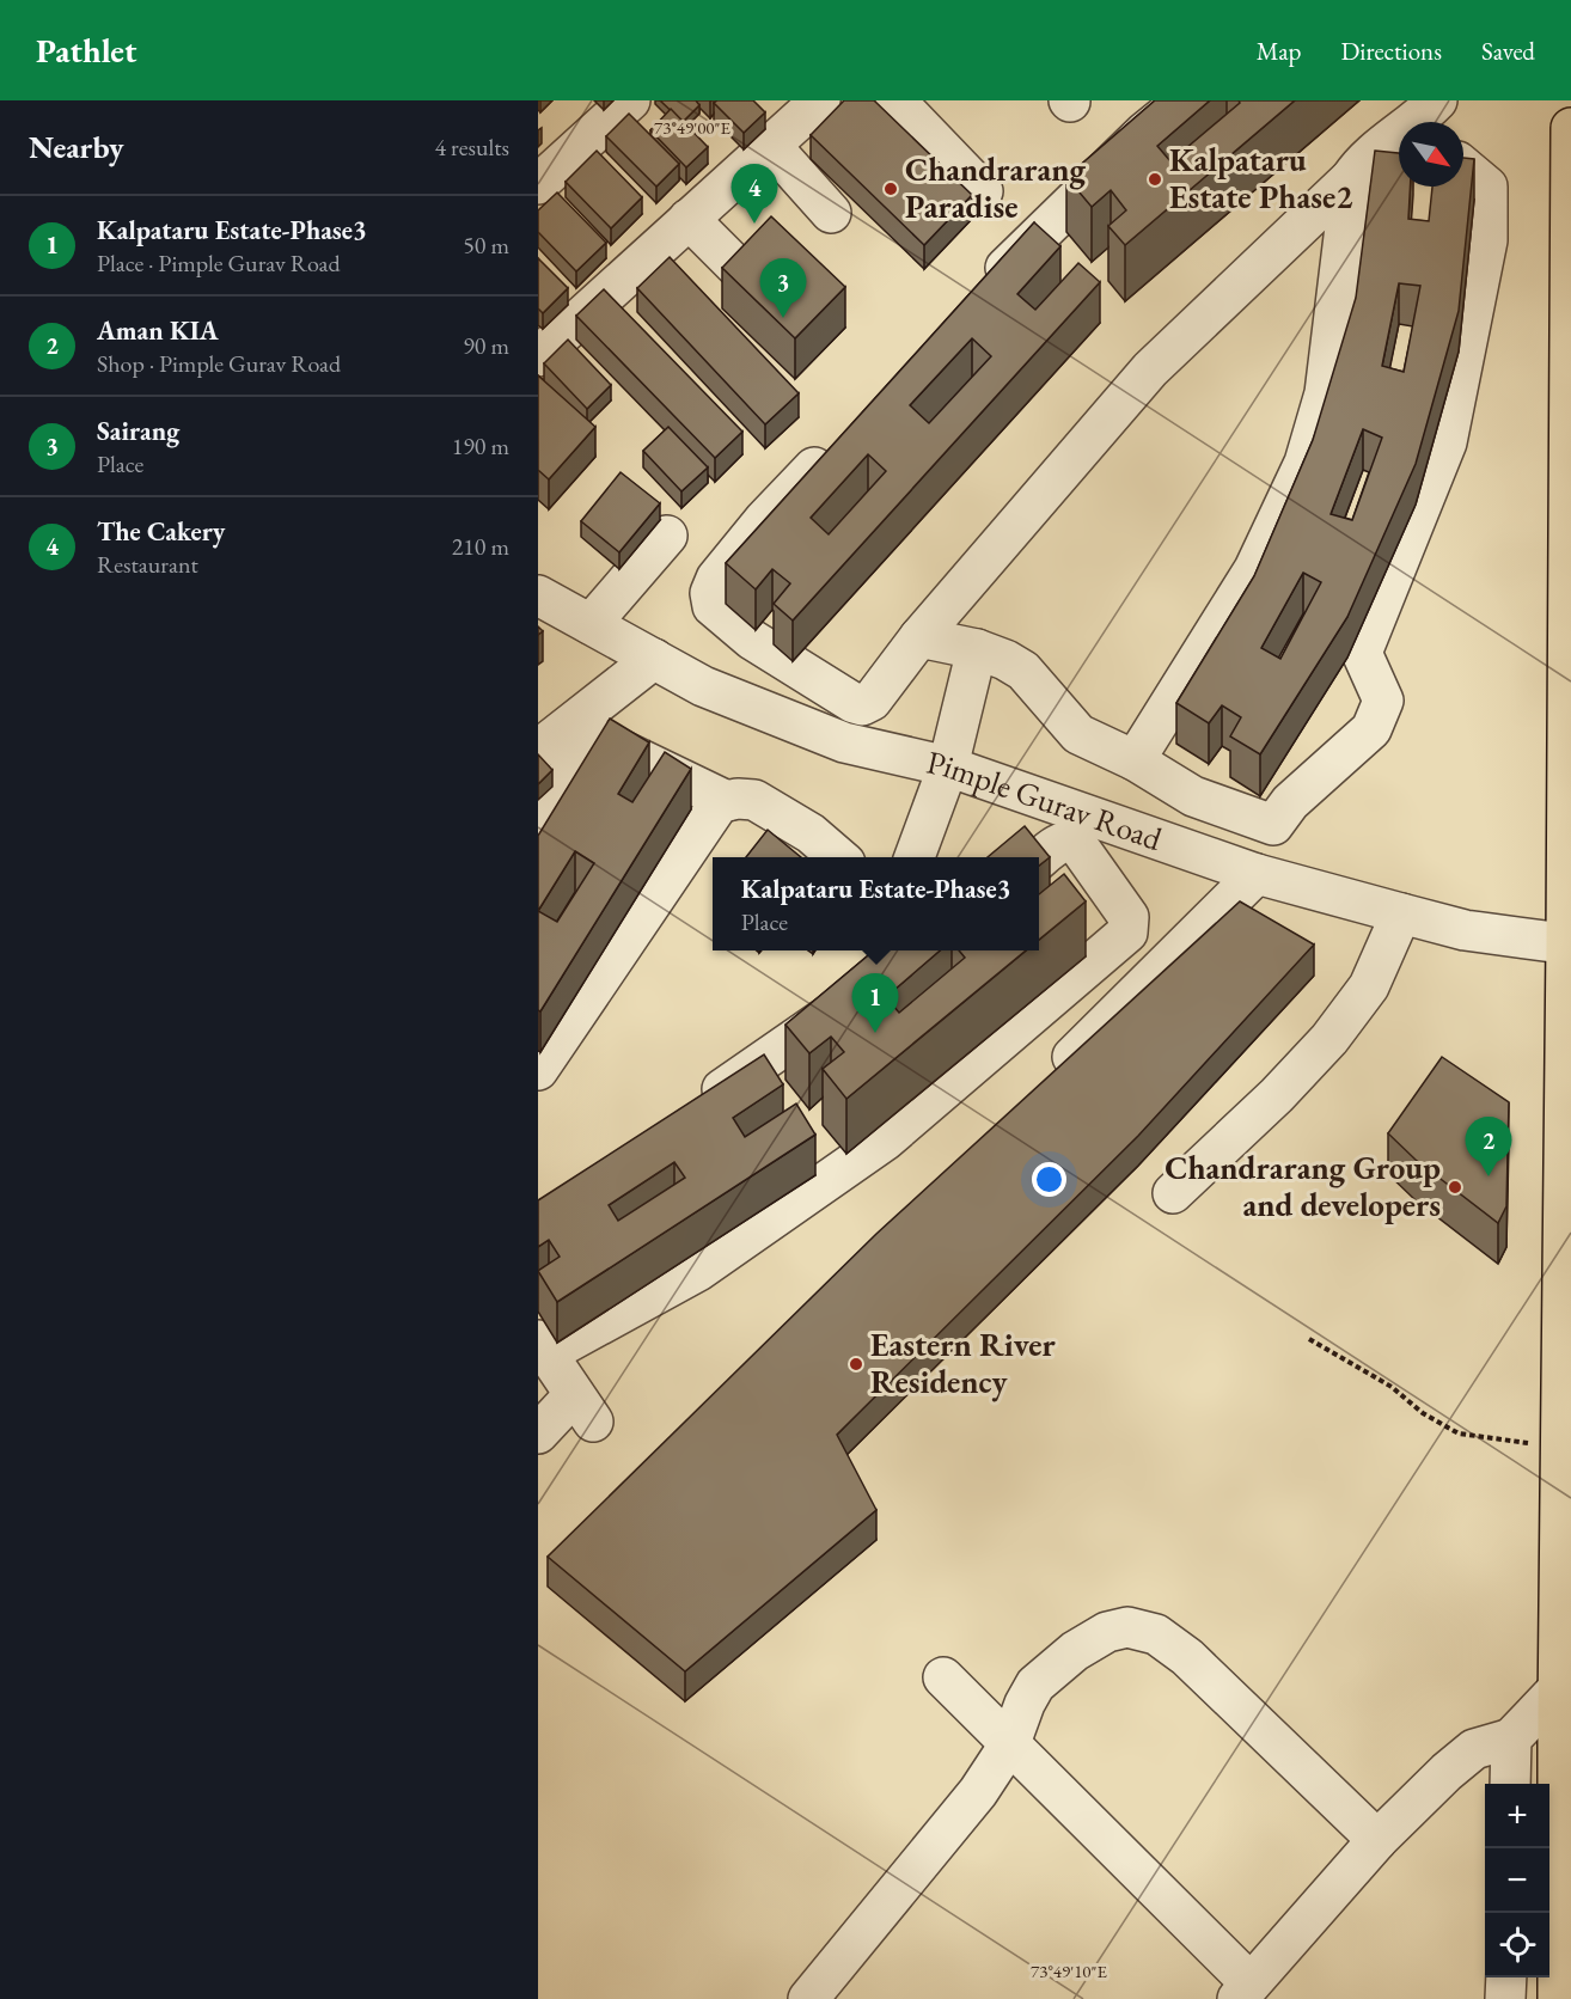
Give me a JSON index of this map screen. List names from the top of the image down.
{
  "streets": {
    "street": ["Pimple Gurav Road"]
  },
  "places": [
    "Kalpataru Estate Phase2",
    "Chandrarang Paradise",
    "Chandrarang Group and developers",
    "Eastern River Residency"
  ],
  "north": "bottom right",
  "page": {
    "header": "Pathlet",
    "nav": ["Map", "Directions", "Saved"],
    "heading": ["Nearby", "4 results"],
    "pins": [
      "4",
      "3",
      "1",
      "2"
    ],
    "list": [
      {
        "mark": "1",
        "name": "Kalpataru Estate-Phase3",
        "note": "Place · Pimple Gurav Road",
        "value": "50 m"
      },
      {
        "mark": "2",
        "name": "Aman KIA",
        "note": "Shop · Pimple Gurav Road",
        "value": "90 m"
      },
      {
        "mark": "3",
        "name": "Sairang",
        "note": "Place",
        "value": "190 m"
      },
      {
        "mark": "4",
        "name": "The Cakery",
        "note": "Restaurant",
        "value": "210 m"
      }
    ],
    "popup": ["Kalpataru Estate-Phase3", "Place"],
    "map_buttons": ["+", "−"]
  },
  "coordinates": ["73°49'00\"E", "73°49'10\"E"]
}
